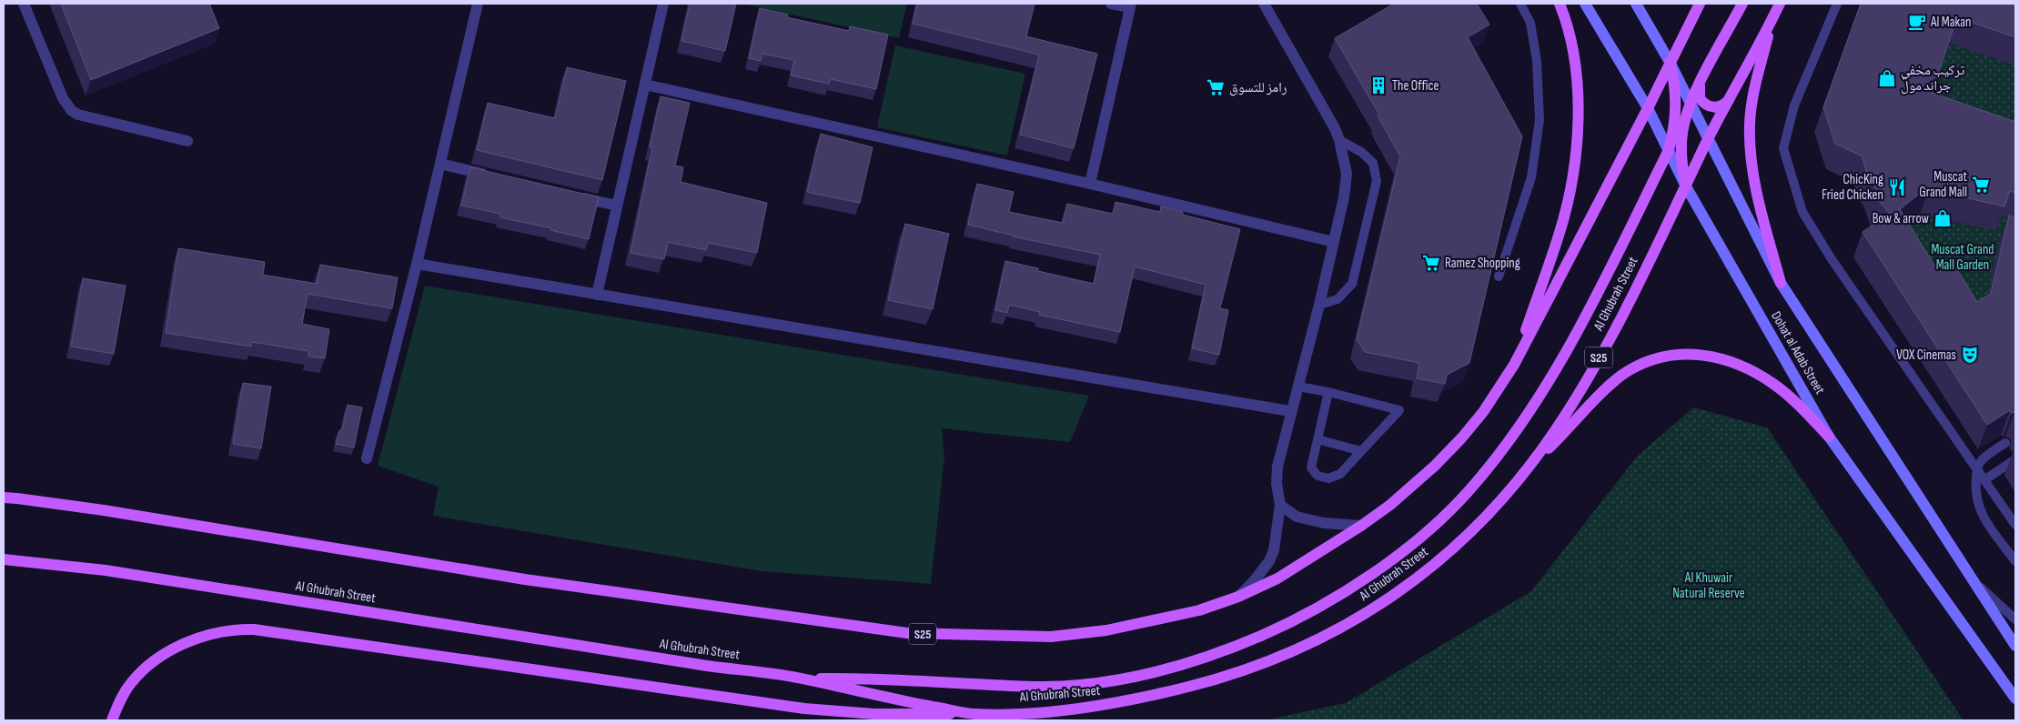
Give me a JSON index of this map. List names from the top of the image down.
{
  "streets": {
    "main road": ["Al Ghubrah Street", "Dohat al Adab Street", "S25"]
  },
  "crossings": [
    ["Al Ghubrah Street", "Dohat al Adab Street"],
    ["Dohat al Adab Street", "S25"]
  ],
  "parks": ["Muscat Grand Mall Garden", "Al Khuwair Natural Reserve"],
  "places": {
    "cafe": ["Al Makan"],
    "shop": ["تركيب مخفي جراند مول", "Bow & arrow"],
    "building": ["The Office"],
    "supermarket": ["رامز للتسوق", "Muscat Grand Mall", "Ramez Shopping"],
    "restaurant": ["ChicKing Fried Chicken"],
    "theatre": ["VOX Cinemas"]
  }
}
